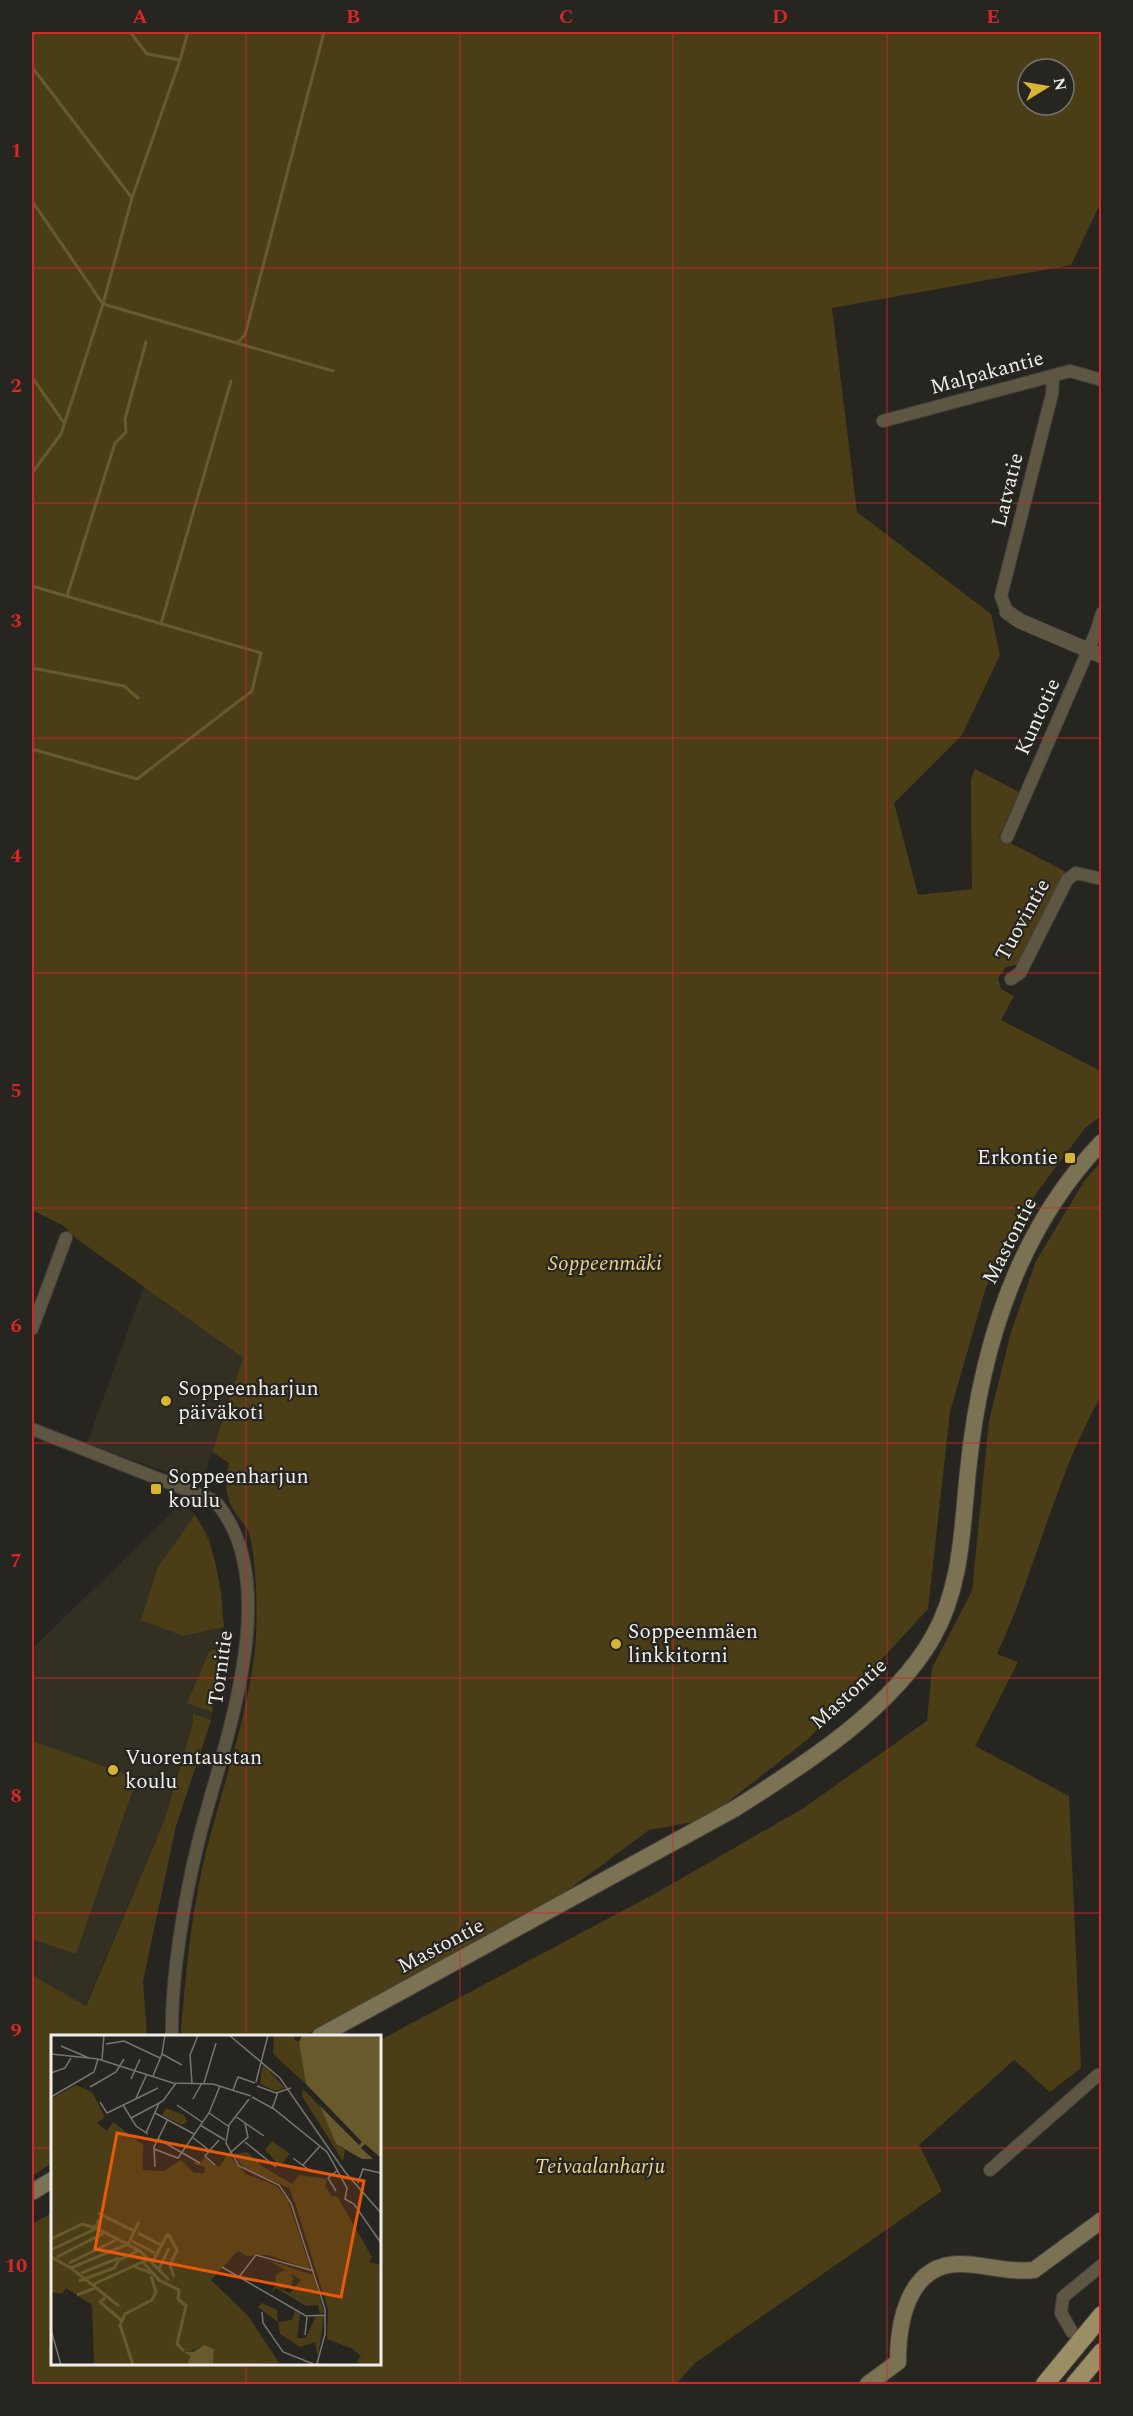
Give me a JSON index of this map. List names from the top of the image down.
{
  "streets": {
    "main road": ["Mastontie"],
    "street": [
      "Malpakantie",
      "Latvatie",
      "Kuntotie",
      "Tuovintie",
      "Tornitie"
    ]
  },
  "crossings": [
    ["Malpakantie", "Latvatie"]
  ],
  "parks": ["Soppeenmäki", "Teivaalanharju"],
  "places": {
    "transit": ["Erkontie", "Soppeenharjun koulu"],
    "other": ["Soppeenharjun päiväkoti", "Soppeenmäen linkkitorni", "Vuorentaustan koulu"]
  },
  "north": "right",
  "grid": {
    "columns": [
      "A",
      "B",
      "C",
      "D",
      "E"
    ],
    "rows": [
      "1",
      "2",
      "3",
      "4",
      "5",
      "6",
      "7",
      "8",
      "9",
      "10"
    ]
  }
}
